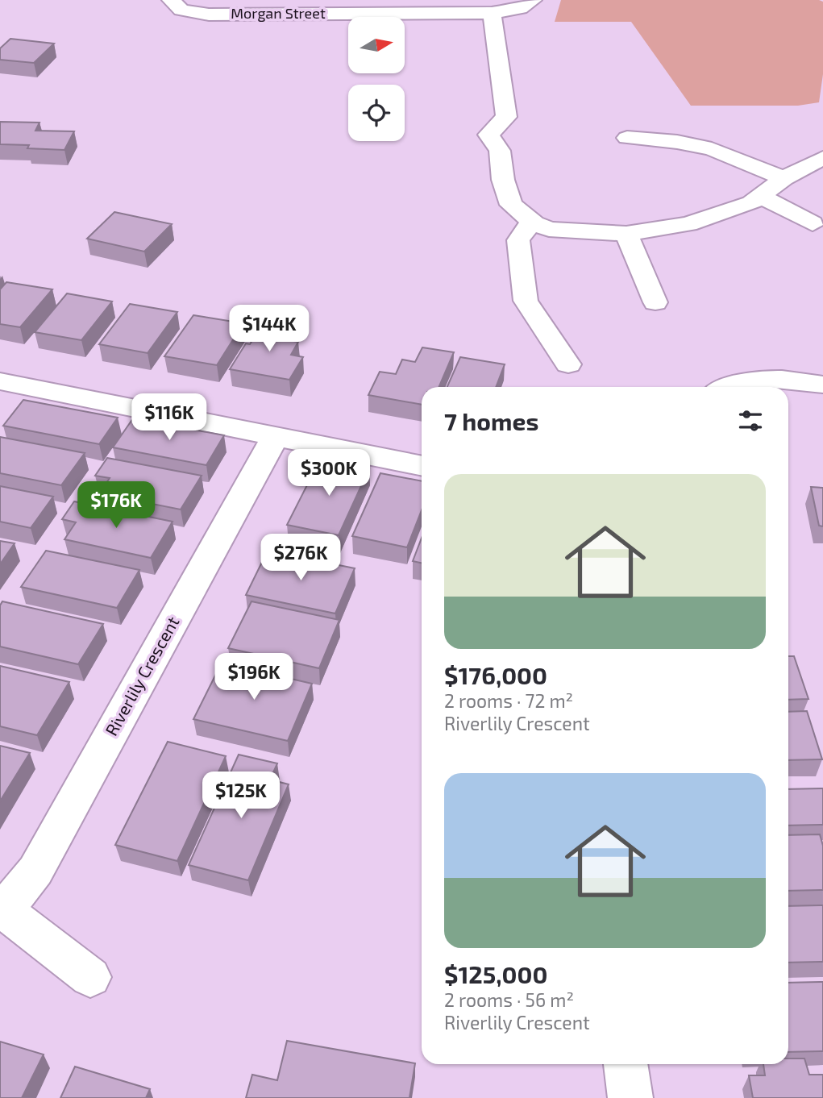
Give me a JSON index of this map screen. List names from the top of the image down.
{
  "streets": {
    "street": ["Morgan Street", "Riverlily Crescent"]
  },
  "north": "right",
  "page": {
    "price": [
      "$144K",
      "$116K",
      "$300K",
      "$176K",
      "$276K",
      "$196K",
      "$125K"
    ],
    "heading": "7 homes",
    "list": [
      {
        "name": "$176,000",
        "note": "2 rooms · 72 m² · Riverlily Crescent"
      },
      {
        "name": "$125,000",
        "note": "2 rooms · 56 m² · Riverlily Crescent"
      }
    ]
  }
}
